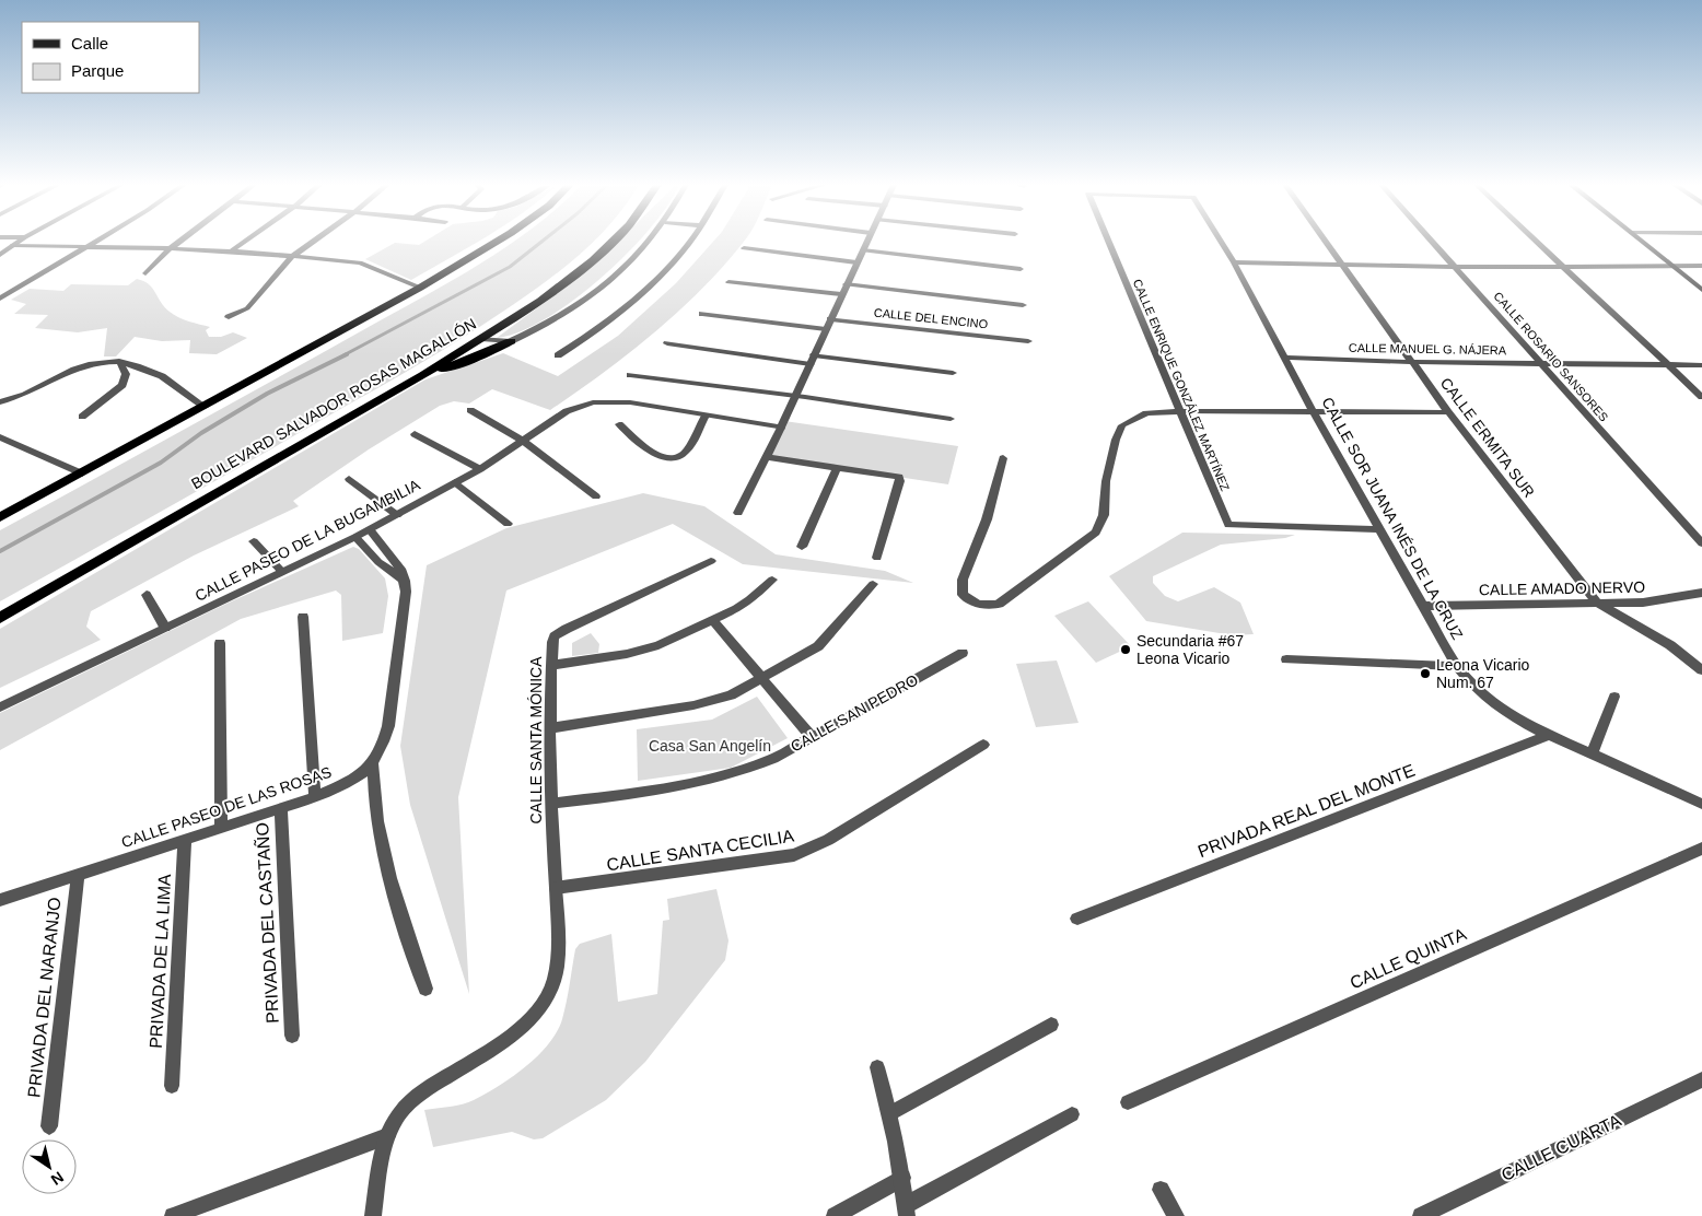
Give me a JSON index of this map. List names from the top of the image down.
{
  "streets": {
    "highway": ["BOULEVARD SALVADOR ROSAS MAGALLÓN"],
    "street": [
      "CALLE DEL ENCINO",
      "CALLE MANUEL G. NÁJERA",
      "CALLE ROSARIO SANSORES",
      "CALLE ENRIQUE GONZÁLEZ MARTÍNEZ",
      "CALLE ERMITA SUR",
      "CALLE SOR JUANA INÉS DE LA CRUZ",
      "CALLE PASEO DE LA BUGAMBILIA",
      "CALLE AMADO NERVO",
      "CALLE SAN PEDRO",
      "CALLE SANTA MÓNICA",
      "CALLE PASEO DE LAS ROSAS",
      "PRIVADA REAL DEL MONTE",
      "CALLE SANTA CECILIA",
      "PRIVADA DEL CASTAÑO",
      "CALLE QUINTA",
      "PRIVADA DE LA LIMA",
      "PRIVADA DEL NARANJO",
      "CALLE CUARTA"
    ]
  },
  "crossings": [
    ["CALLE MANUEL G. NÁJERA", "CALLE ROSARIO SANSORES"],
    ["CALLE MANUEL G. NÁJERA", "CALLE ERMITA SUR"],
    ["CALLE MANUEL G. NÁJERA", "CALLE SOR JUANA INÉS DE LA CRUZ"],
    ["CALLE ENRIQUE GONZÁLEZ MARTÍNEZ", "CALLE SOR JUANA INÉS DE LA CRUZ"],
    ["CALLE ERMITA SUR", "CALLE AMADO NERVO"],
    ["CALLE SOR JUANA INÉS DE LA CRUZ", "CALLE AMADO NERVO"],
    ["CALLE SOR JUANA INÉS DE LA CRUZ", "PRIVADA REAL DEL MONTE"],
    ["CALLE PASEO DE LA BUGAMBILIA", "CALLE PASEO DE LAS ROSAS"],
    ["CALLE SAN PEDRO", "CALLE SANTA MÓNICA"],
    ["CALLE SANTA MÓNICA", "CALLE SANTA CECILIA"],
    ["CALLE PASEO DE LAS ROSAS", "PRIVADA DEL CASTAÑO"],
    ["CALLE PASEO DE LAS ROSAS", "PRIVADA DE LA LIMA"],
    ["CALLE PASEO DE LAS ROSAS", "PRIVADA DEL NARANJO"]
  ],
  "parks": ["Casa San Angelín"],
  "places": ["Secundaria #67 Leona Vicario", "Leona Vicario Num. 67"],
  "legend": ["Calle", "Parque"],
  "north": "bottom right"
}
